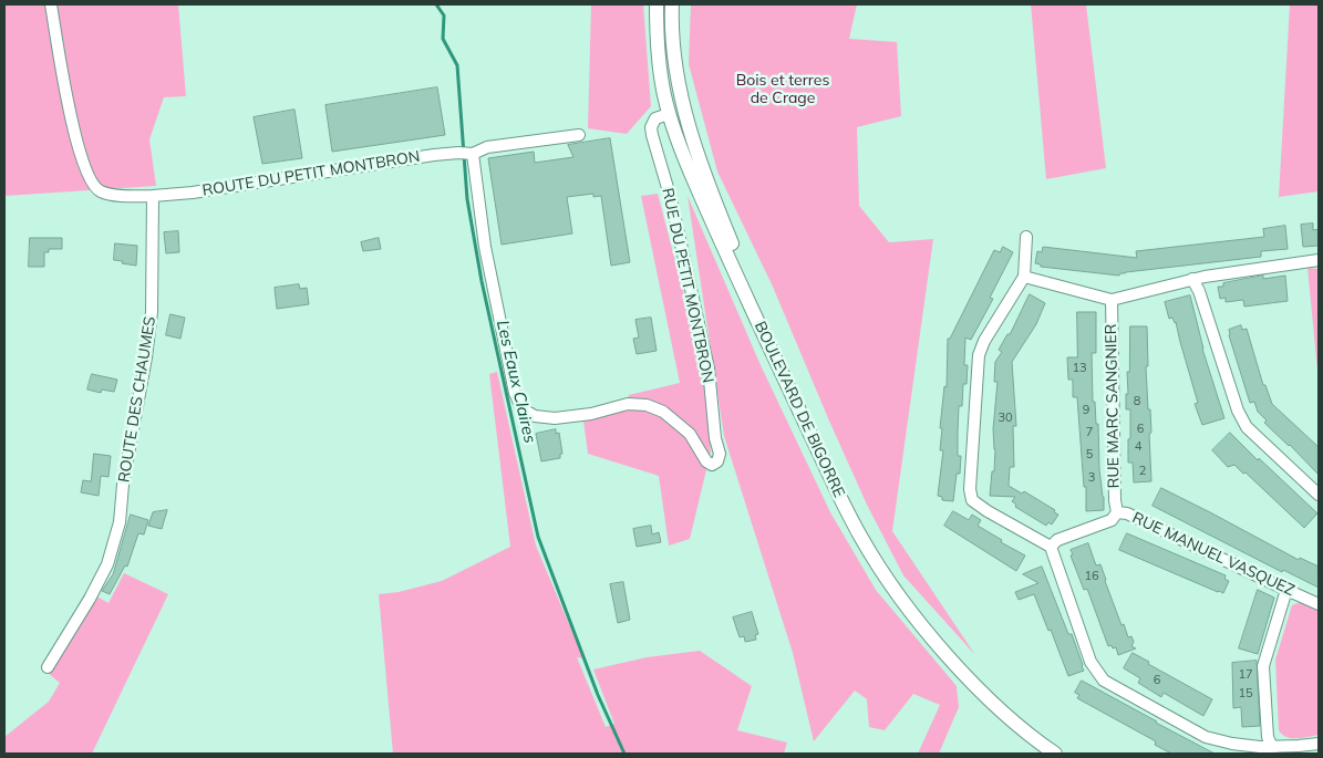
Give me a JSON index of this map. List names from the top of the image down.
{
  "streets": {
    "main road": ["BOULEVARD DE BIGORRE"],
    "street": [
      "ROUTE DU PETIT MONTBRON",
      "RUE DU PETIT MONTBRON",
      "ROUTE DES CHAUMES",
      "RUE MARC SANGNIER",
      "RUE MANUEL VASQUEZ"
    ]
  },
  "crossings": [
    ["ROUTE DU PETIT MONTBRON", "RUE DU PETIT MONTBRON"],
    ["ROUTE DU PETIT MONTBRON", "ROUTE DES CHAUMES"],
    ["RUE DU PETIT MONTBRON", "BOULEVARD DE BIGORRE"],
    ["RUE MARC SANGNIER", "RUE MANUEL VASQUEZ"]
  ],
  "water": ["Les Eaux Claires"],
  "parks": ["Bois et terres de Crage"],
  "house_numbers": [
    "13",
    "8",
    "9",
    "30",
    "6",
    "7",
    "4",
    "5",
    "2",
    "3",
    "16",
    "17",
    "6",
    "15"
  ]
}
